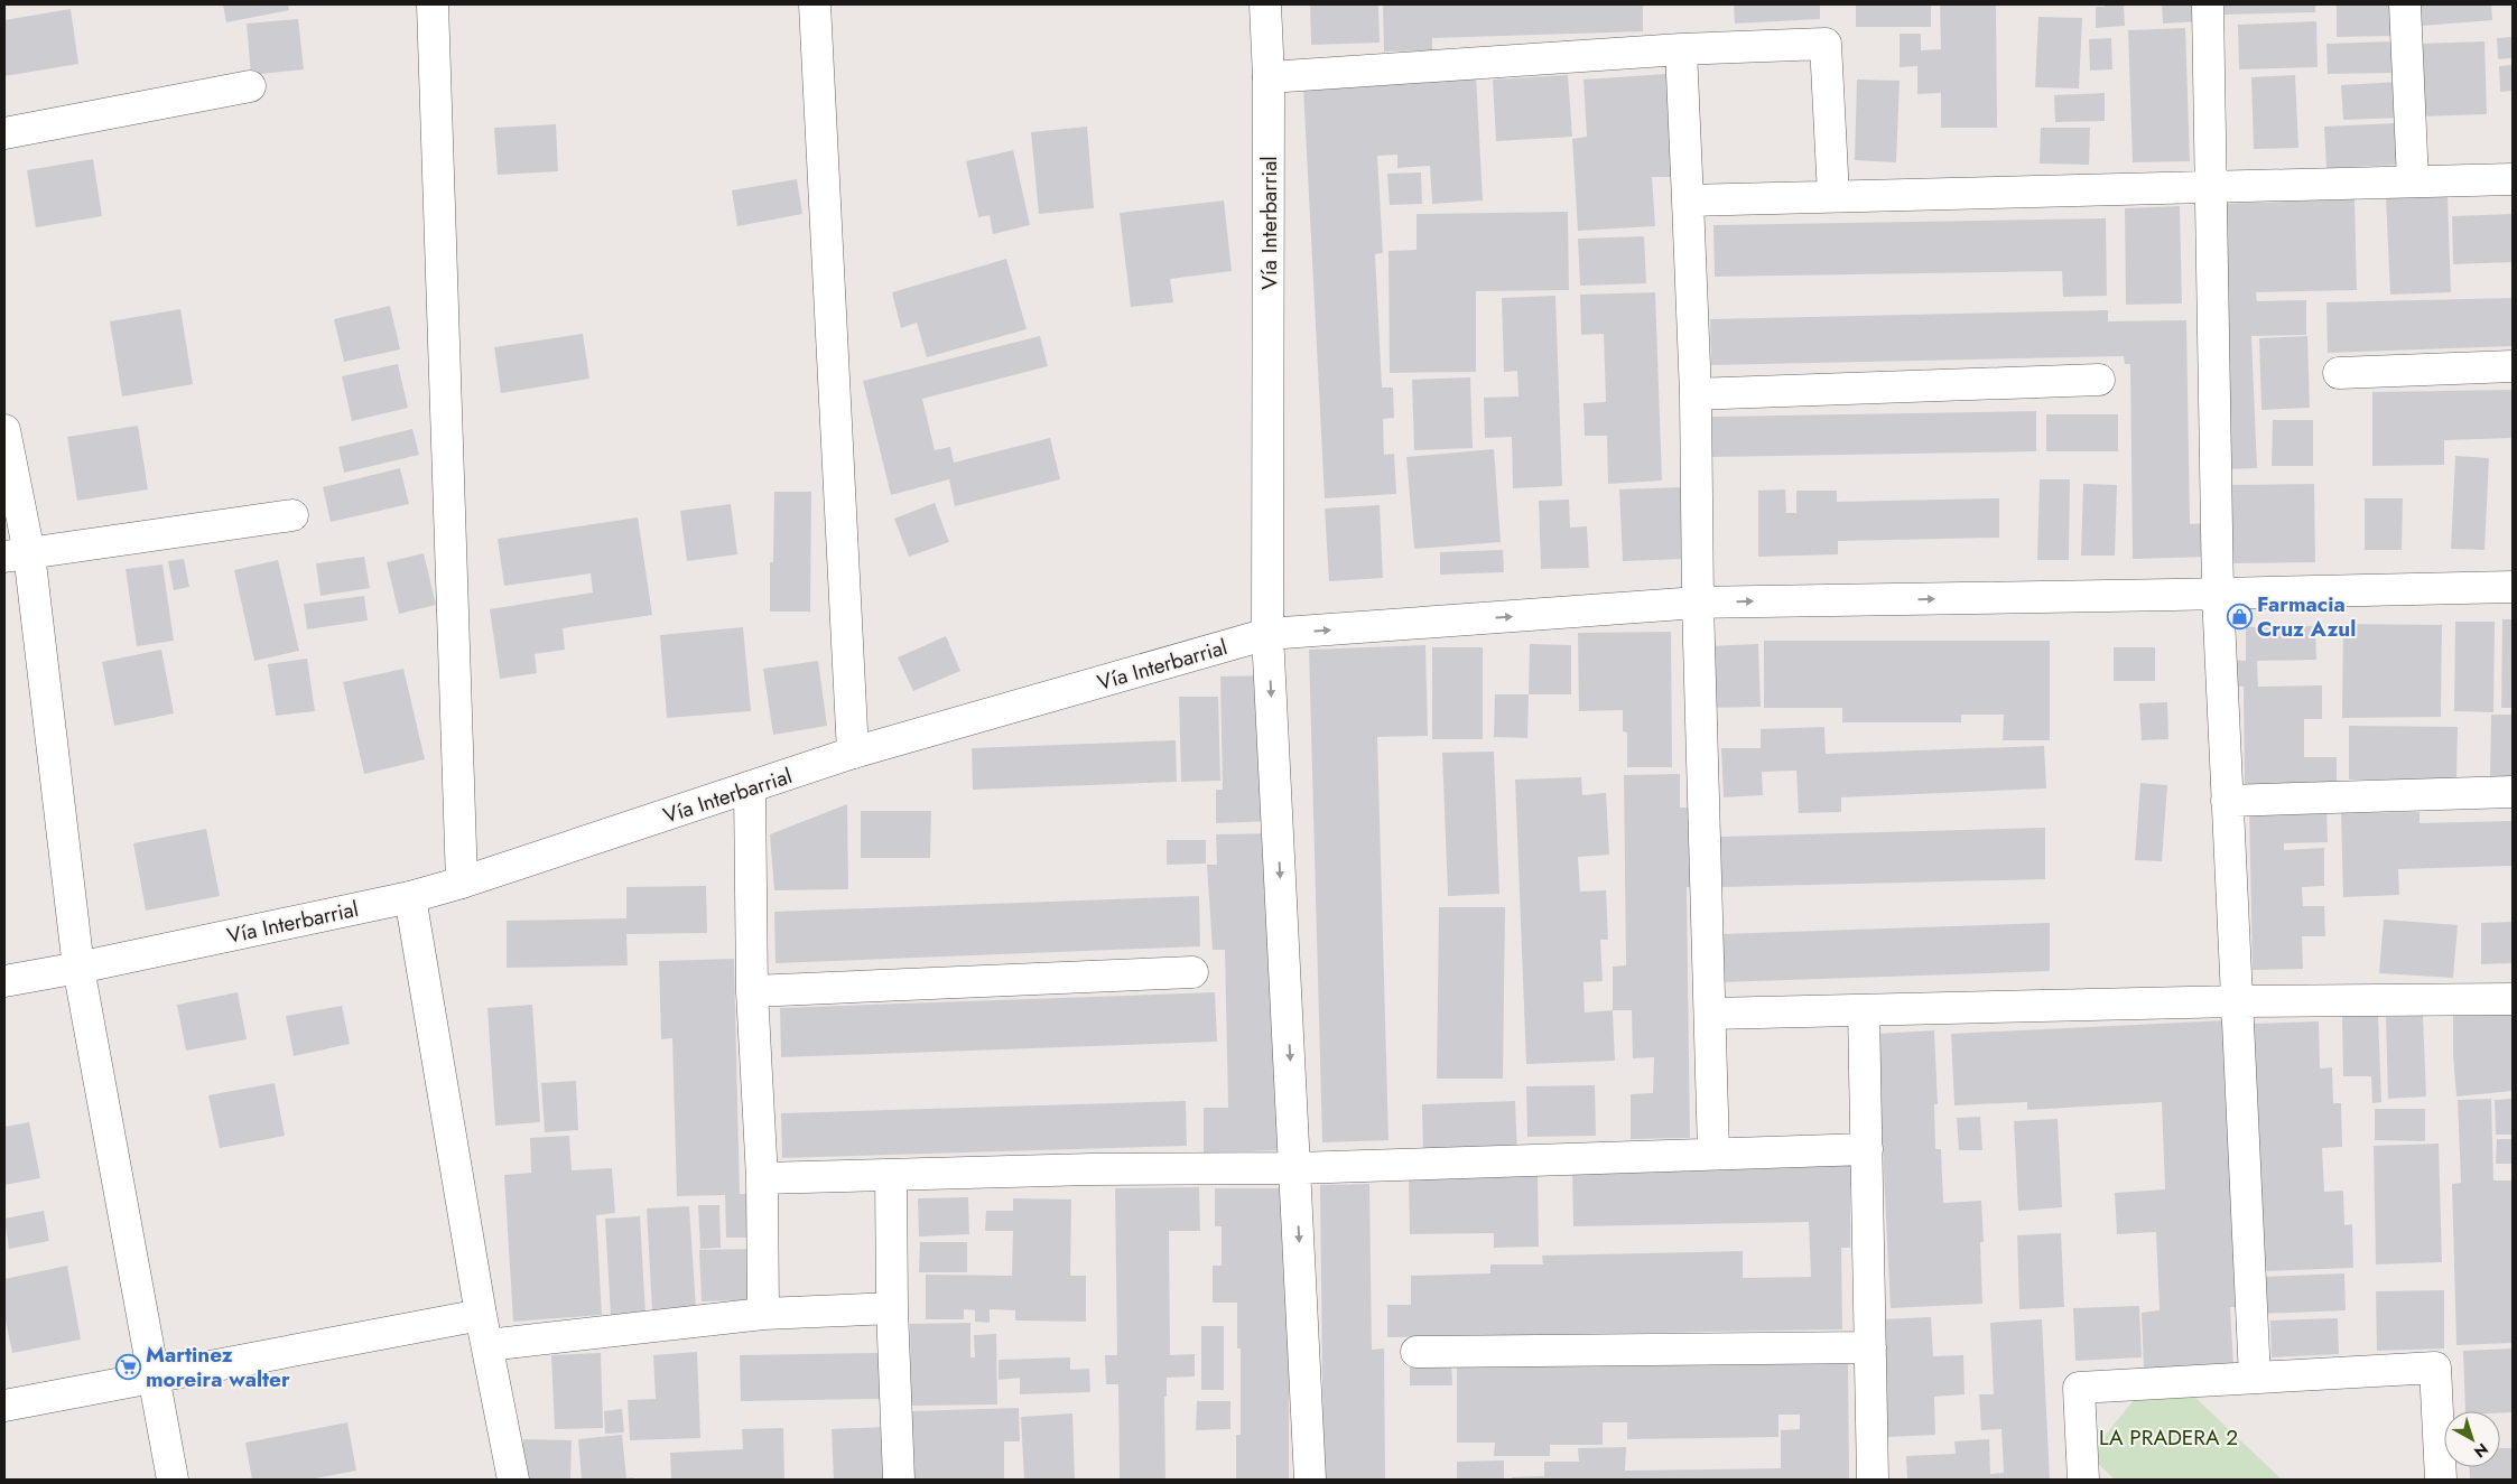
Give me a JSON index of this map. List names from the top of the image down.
{
  "streets": {
    "street": ["Vía Interbarrial"]
  },
  "parks": ["LA PRADERA 2"],
  "places": {
    "shop": ["Farmacia Cruz Azul"],
    "supermarket": ["Martinez moreira walter"]
  },
  "north": "bottom right"
}
